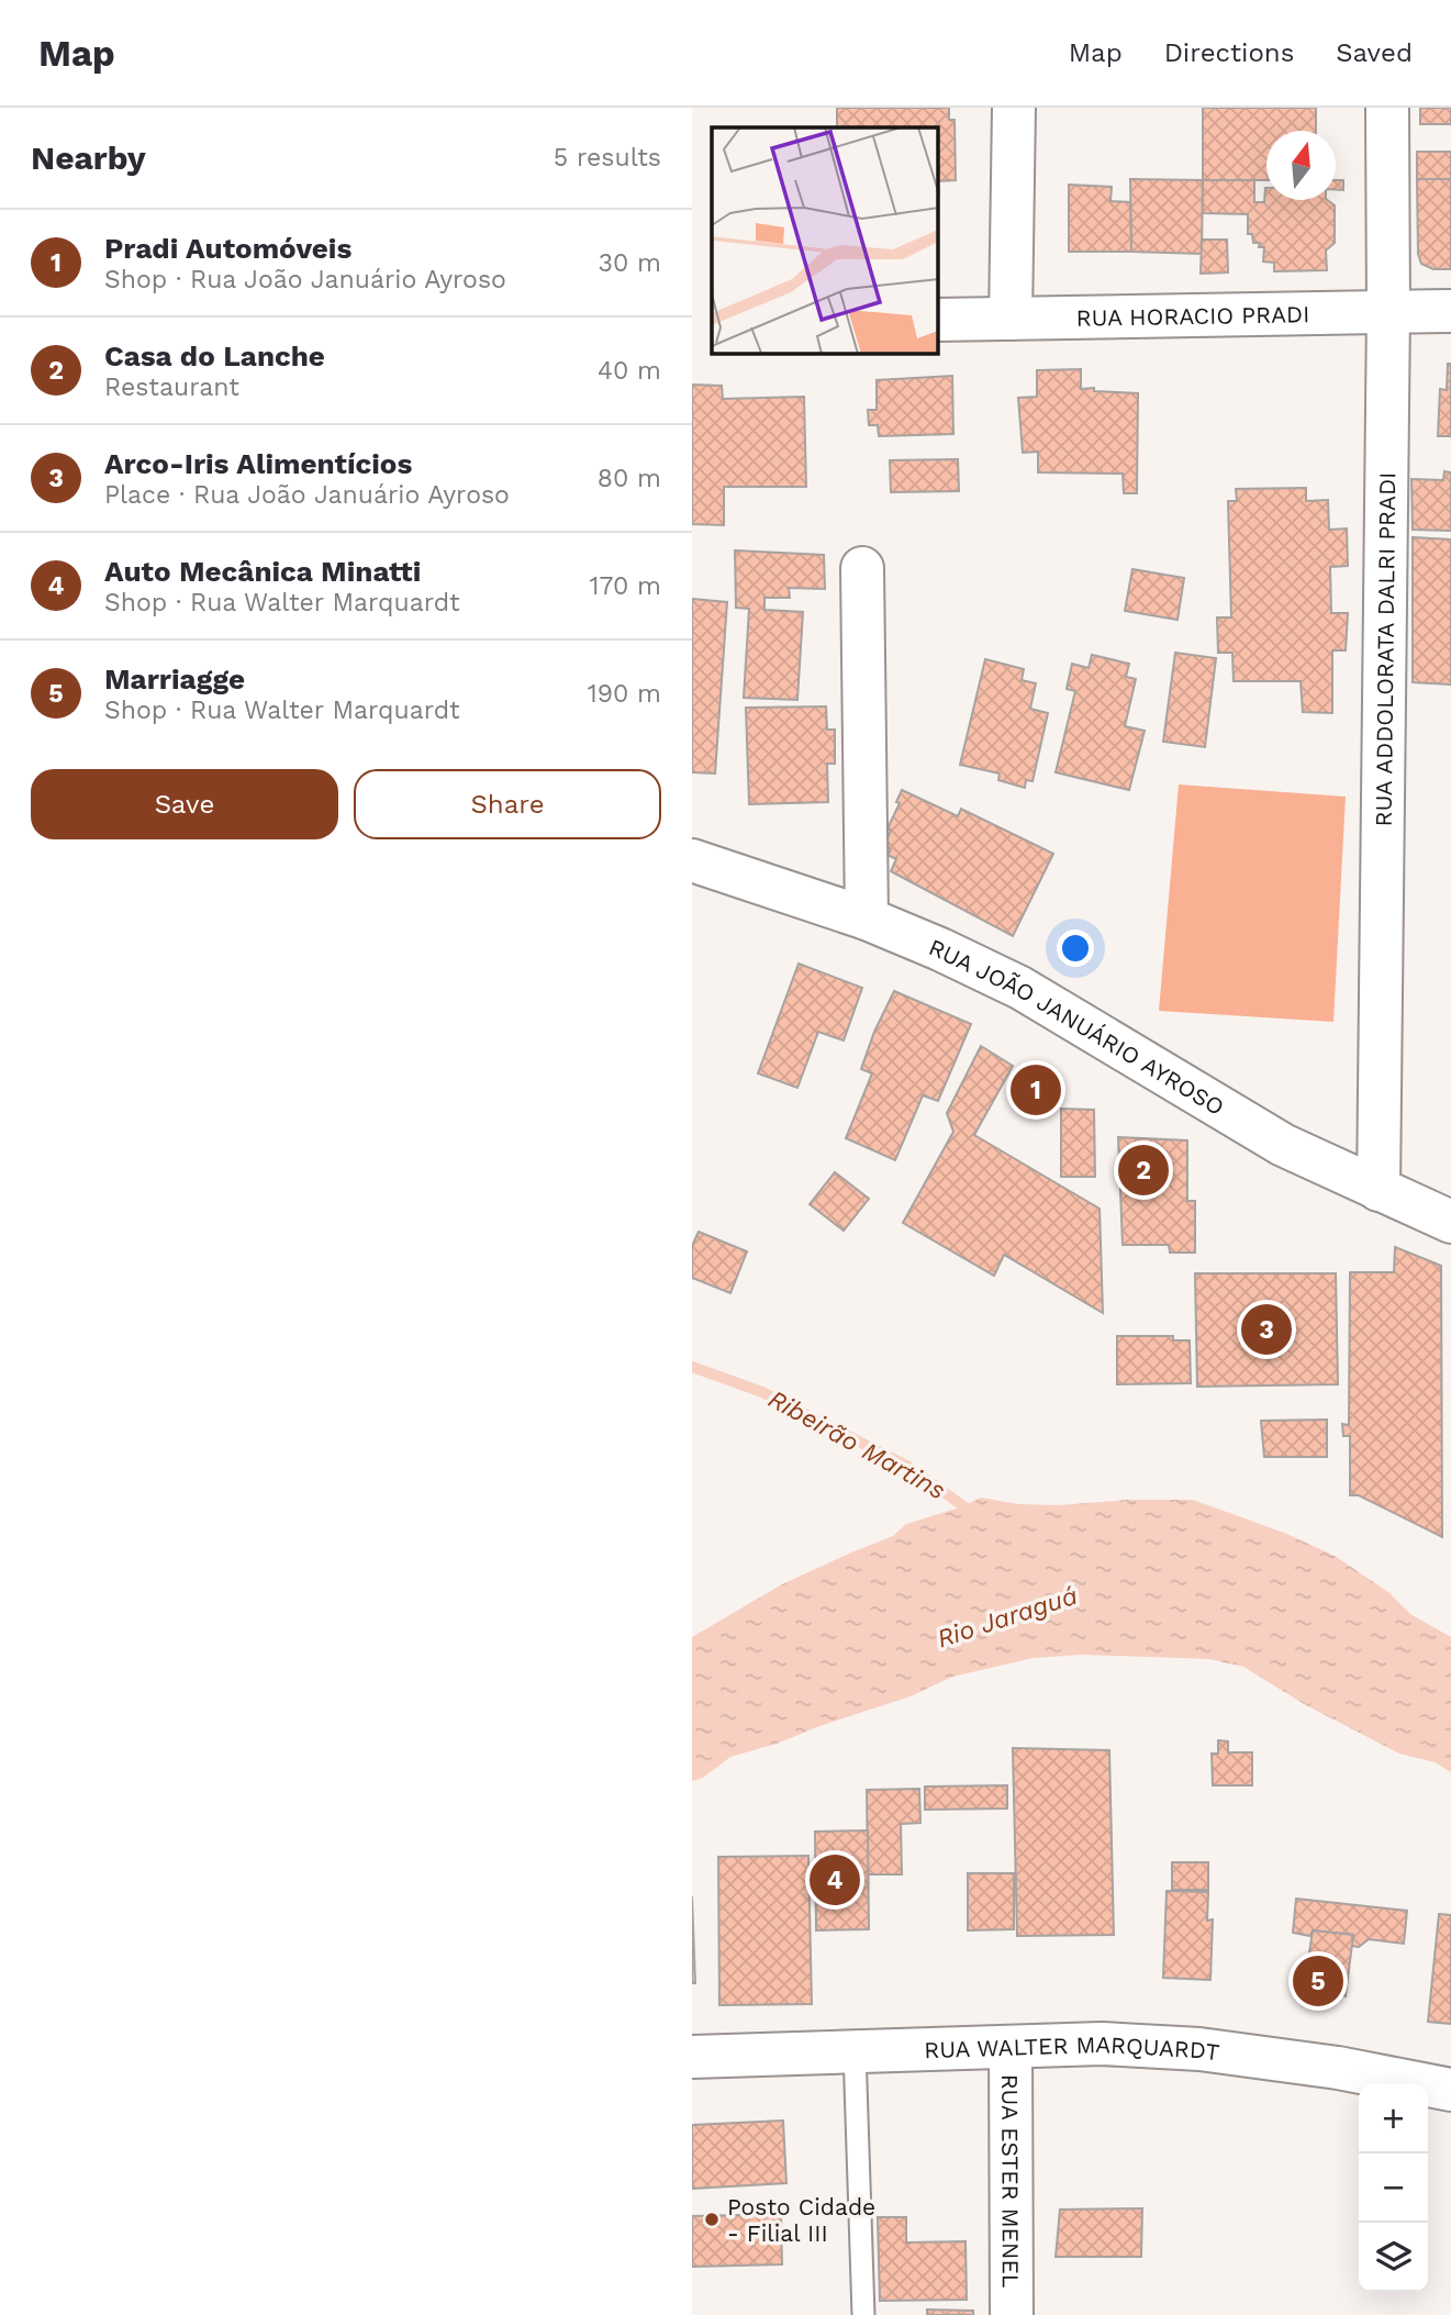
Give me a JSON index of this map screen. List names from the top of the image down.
{
  "streets": {
    "street": [
      "RUA HORACIO PRADI",
      "RUA ADDOLORATA DALRI PRADI",
      "RUA JOÃO JANUÁRIO AYROSO",
      "RUA WALTER MARQUARDT",
      "RUA ESTER MENEL"
    ]
  },
  "crossings": [
    ["RUA HORACIO PRADI", "RUA ADDOLORATA DALRI PRADI"],
    ["RUA ADDOLORATA DALRI PRADI", "RUA JOÃO JANUÁRIO AYROSO"],
    ["RUA WALTER MARQUARDT", "RUA ESTER MENEL"]
  ],
  "water": ["Ribeirão Martins", "Rio Jaraguá"],
  "places": ["Posto Cidade - Filial III"],
  "north": "top",
  "page": {
    "header": "Map",
    "nav": ["Map", "Directions", "Saved"],
    "heading": ["Nearby", "5 results"],
    "list": [
      {
        "mark": "1",
        "name": "Pradi Automóveis",
        "note": "Shop · Rua João Januário Ayroso",
        "value": "30 m"
      },
      {
        "mark": "2",
        "name": "Casa do Lanche",
        "note": "Restaurant",
        "value": "40 m"
      },
      {
        "mark": "3",
        "name": "Arco-Iris Alimentícios",
        "note": "Place · Rua João Januário Ayroso",
        "value": "80 m"
      },
      {
        "mark": "4",
        "name": "Auto Mecânica Minatti",
        "note": "Shop · Rua Walter Marquardt",
        "value": "170 m"
      },
      {
        "mark": "5",
        "name": "Marriagge",
        "note": "Shop · Rua Walter Marquardt",
        "value": "190 m"
      }
    ],
    "buttons": ["Save", "Share"],
    "pins": [
      "1",
      "2",
      "3",
      "4",
      "5"
    ],
    "map_buttons": ["+", "−"]
  }
}
